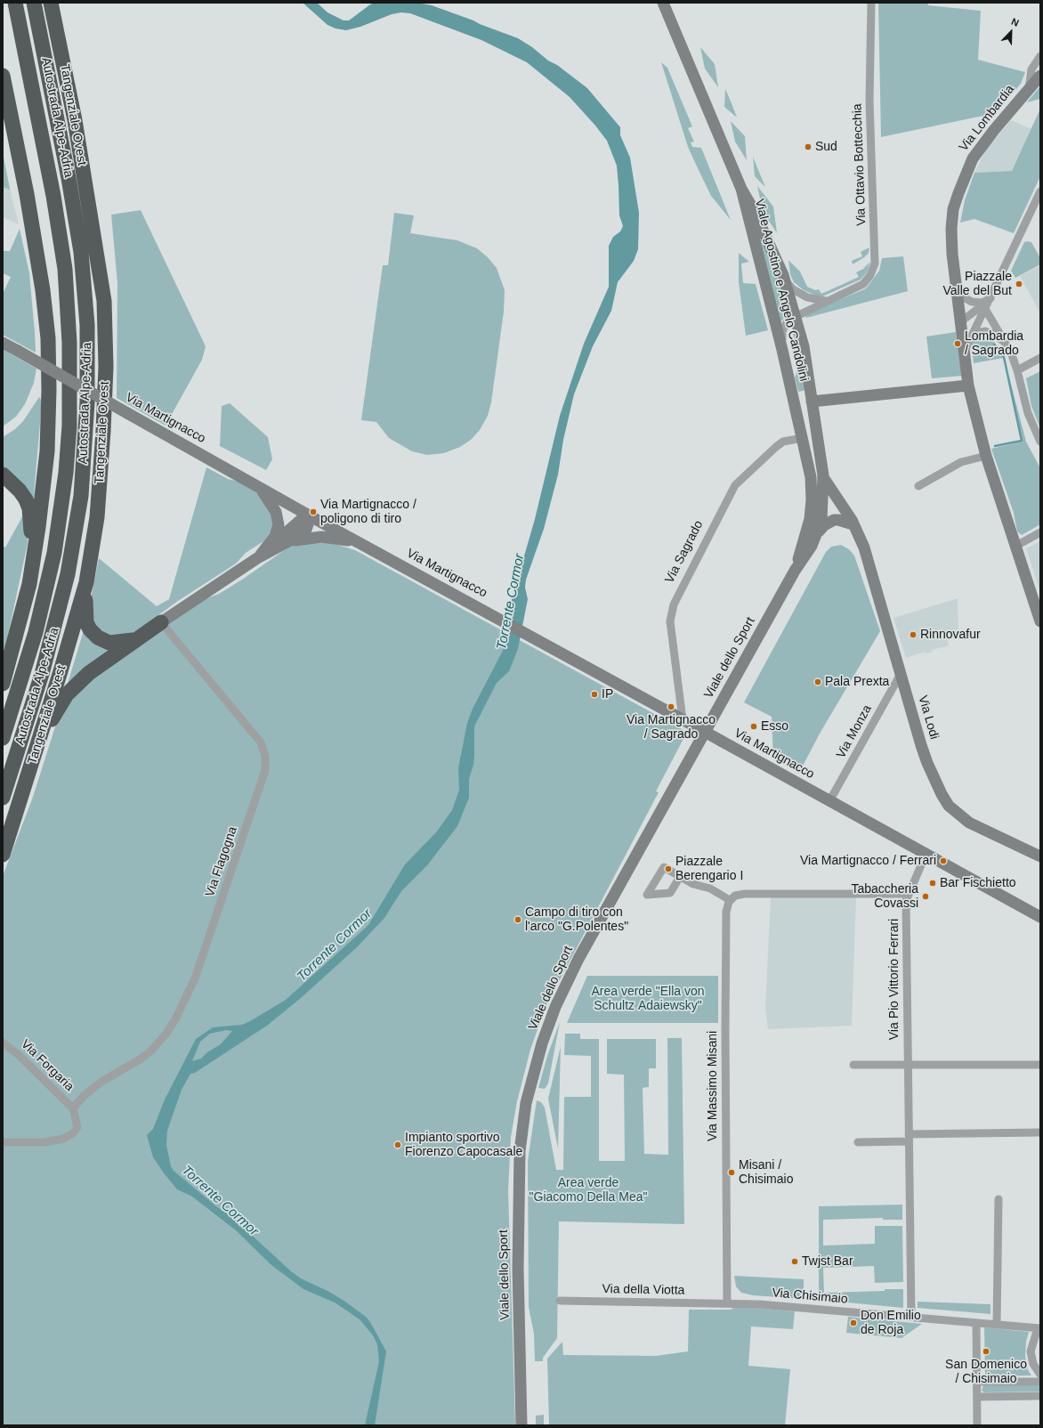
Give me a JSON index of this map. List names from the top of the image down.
{
  "streets": {
    "highway": ["Tangenziale Ovest", "Autostrada Alpe-Adria"],
    "street": [
      "Via Lombardia",
      "Via Ottavio Bottecchia",
      "Viale Agostino e Angelo Candolini",
      "Via Martignacco",
      "Via Sagrado",
      "Viale dello Sport",
      "Via Lodi",
      "Via Monza",
      "Via Flagogna",
      "Via Pio Vittorio Ferrari",
      "Via Forgaria",
      "Via Massimo Misani",
      "Via della Viotta",
      "Via Chisimaio"
    ]
  },
  "crossings": [
    ["Via Ottavio Bottecchia", "Viale Agostino e Angelo Candolini"],
    ["Viale Agostino e Angelo Candolini", "Viale dello Sport"],
    ["Via Martignacco", "Via Sagrado"],
    ["Via Martignacco", "Via Monza"],
    ["Via Martignacco", "Via Flagogna"],
    ["Via Martignacco", "Via Pio Vittorio Ferrari"],
    ["Via Sagrado", "Viale dello Sport"],
    ["Viale dello Sport", "Via Lodi"],
    ["Via Lodi", "Via Monza"],
    ["Via Flagogna", "Via Forgaria"],
    ["Via Pio Vittorio Ferrari", "Via Chisimaio"],
    ["Via Massimo Misani", "Via della Viotta"],
    ["Via Massimo Misani", "Via Chisimaio"],
    ["Via della Viotta", "Via Chisimaio"]
  ],
  "water": ["Torrente Cormor"],
  "parks": ["Area verde \"Ella von Schultz Adaiewsky\"", "Area verde \"Giacomo Della Mea\""],
  "places": [
    "Sud",
    "Piazzale Valle del But",
    "Lombardia / Sagrado",
    "Via Martignacco / poligono di tiro",
    "Rinnovafur",
    "Pala Prexta",
    "IP",
    "Via Martignacco / Sagrado",
    "Esso",
    "Via Martignacco / Ferrari",
    "Piazzale Berengario I",
    "Bar Fischietto",
    "Tabaccheria Covassi",
    "Campo di tiro con l'arco \"G.Polentes\"",
    "Impianto sportivo Fiorenzo Capocasale",
    "Misani / Chisimaio",
    "Twjst Bar",
    "Don Emilio de Roja",
    "San Domenico / Chisimaio"
  ],
  "north": "top right"
}
